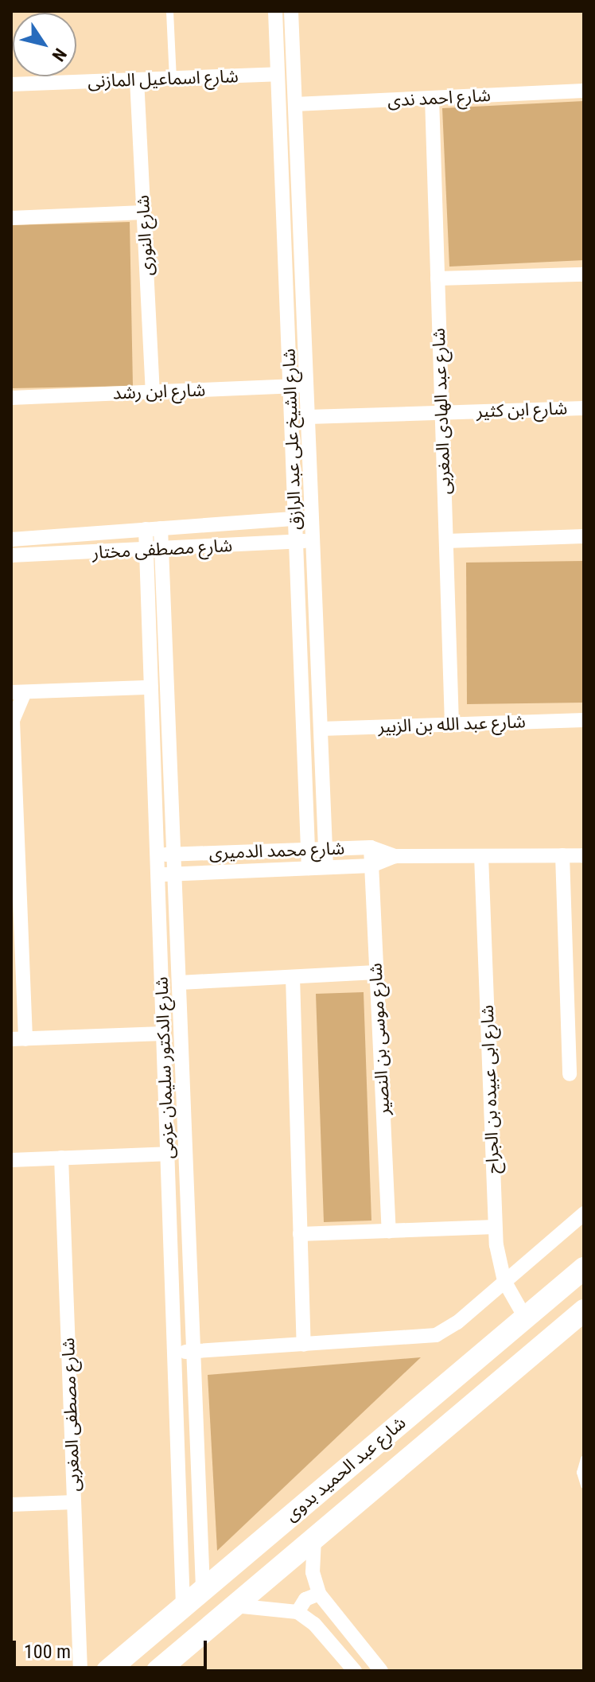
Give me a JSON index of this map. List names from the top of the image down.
{
  "streets": {
    "main road": ["شارع عبد الحميد بدوى"],
    "street": [
      "شارع اسماعيل المازنى",
      "شارع احمد ندى",
      "شارع النورى",
      "شارع ابن رشد",
      "شارع ابن كثير",
      "شارع عبد الهادى المغربى",
      "شارع الشيخ على عبد الرازق",
      "شارع مصطفى مختار",
      "شارع عبد الله بن الزبير",
      "شارع محمد الدميرى",
      "شارع موسى بن النصير",
      "شارع الدكتور سليمان عزمى",
      "شارع ابى عبيده بن الجراح",
      "شارع مصطفى المغربى"
    ]
  },
  "crossings": [
    ["شارع اسماعيل المازنى", "شارع النورى"],
    ["شارع اسماعيل المازنى", "شارع الشيخ على عبد الرازق"],
    ["شارع احمد ندى", "شارع عبد الهادى المغربى"],
    ["شارع احمد ندى", "شارع الشيخ على عبد الرازق"],
    ["شارع النورى", "شارع ابن رشد"],
    ["شارع ابن رشد", "شارع الشيخ على عبد الرازق"],
    ["شارع ابن كثير", "شارع عبد الهادى المغربى"],
    ["شارع ابن كثير", "شارع الشيخ على عبد الرازق"],
    ["شارع عبد الهادى المغربى", "شارع عبد الله بن الزبير"],
    ["شارع الشيخ على عبد الرازق", "شارع مصطفى مختار"],
    ["شارع الشيخ على عبد الرازق", "شارع عبد الله بن الزبير"],
    ["شارع الشيخ على عبد الرازق", "شارع محمد الدميرى"],
    ["شارع مصطفى مختار", "شارع الدكتور سليمان عزمى"],
    ["شارع محمد الدميرى", "شارع موسى بن النصير"],
    ["شارع محمد الدميرى", "شارع الدكتور سليمان عزمى"],
    ["شارع محمد الدميرى", "شارع ابى عبيده بن الجراح"],
    ["شارع الدكتور سليمان عزمى", "شارع عبد الحميد بدوى"],
    ["شارع ابى عبيده بن الجراح", "شارع عبد الحميد بدوى"]
  ],
  "scale_bar": "100 m",
  "north": "bottom right"
}
